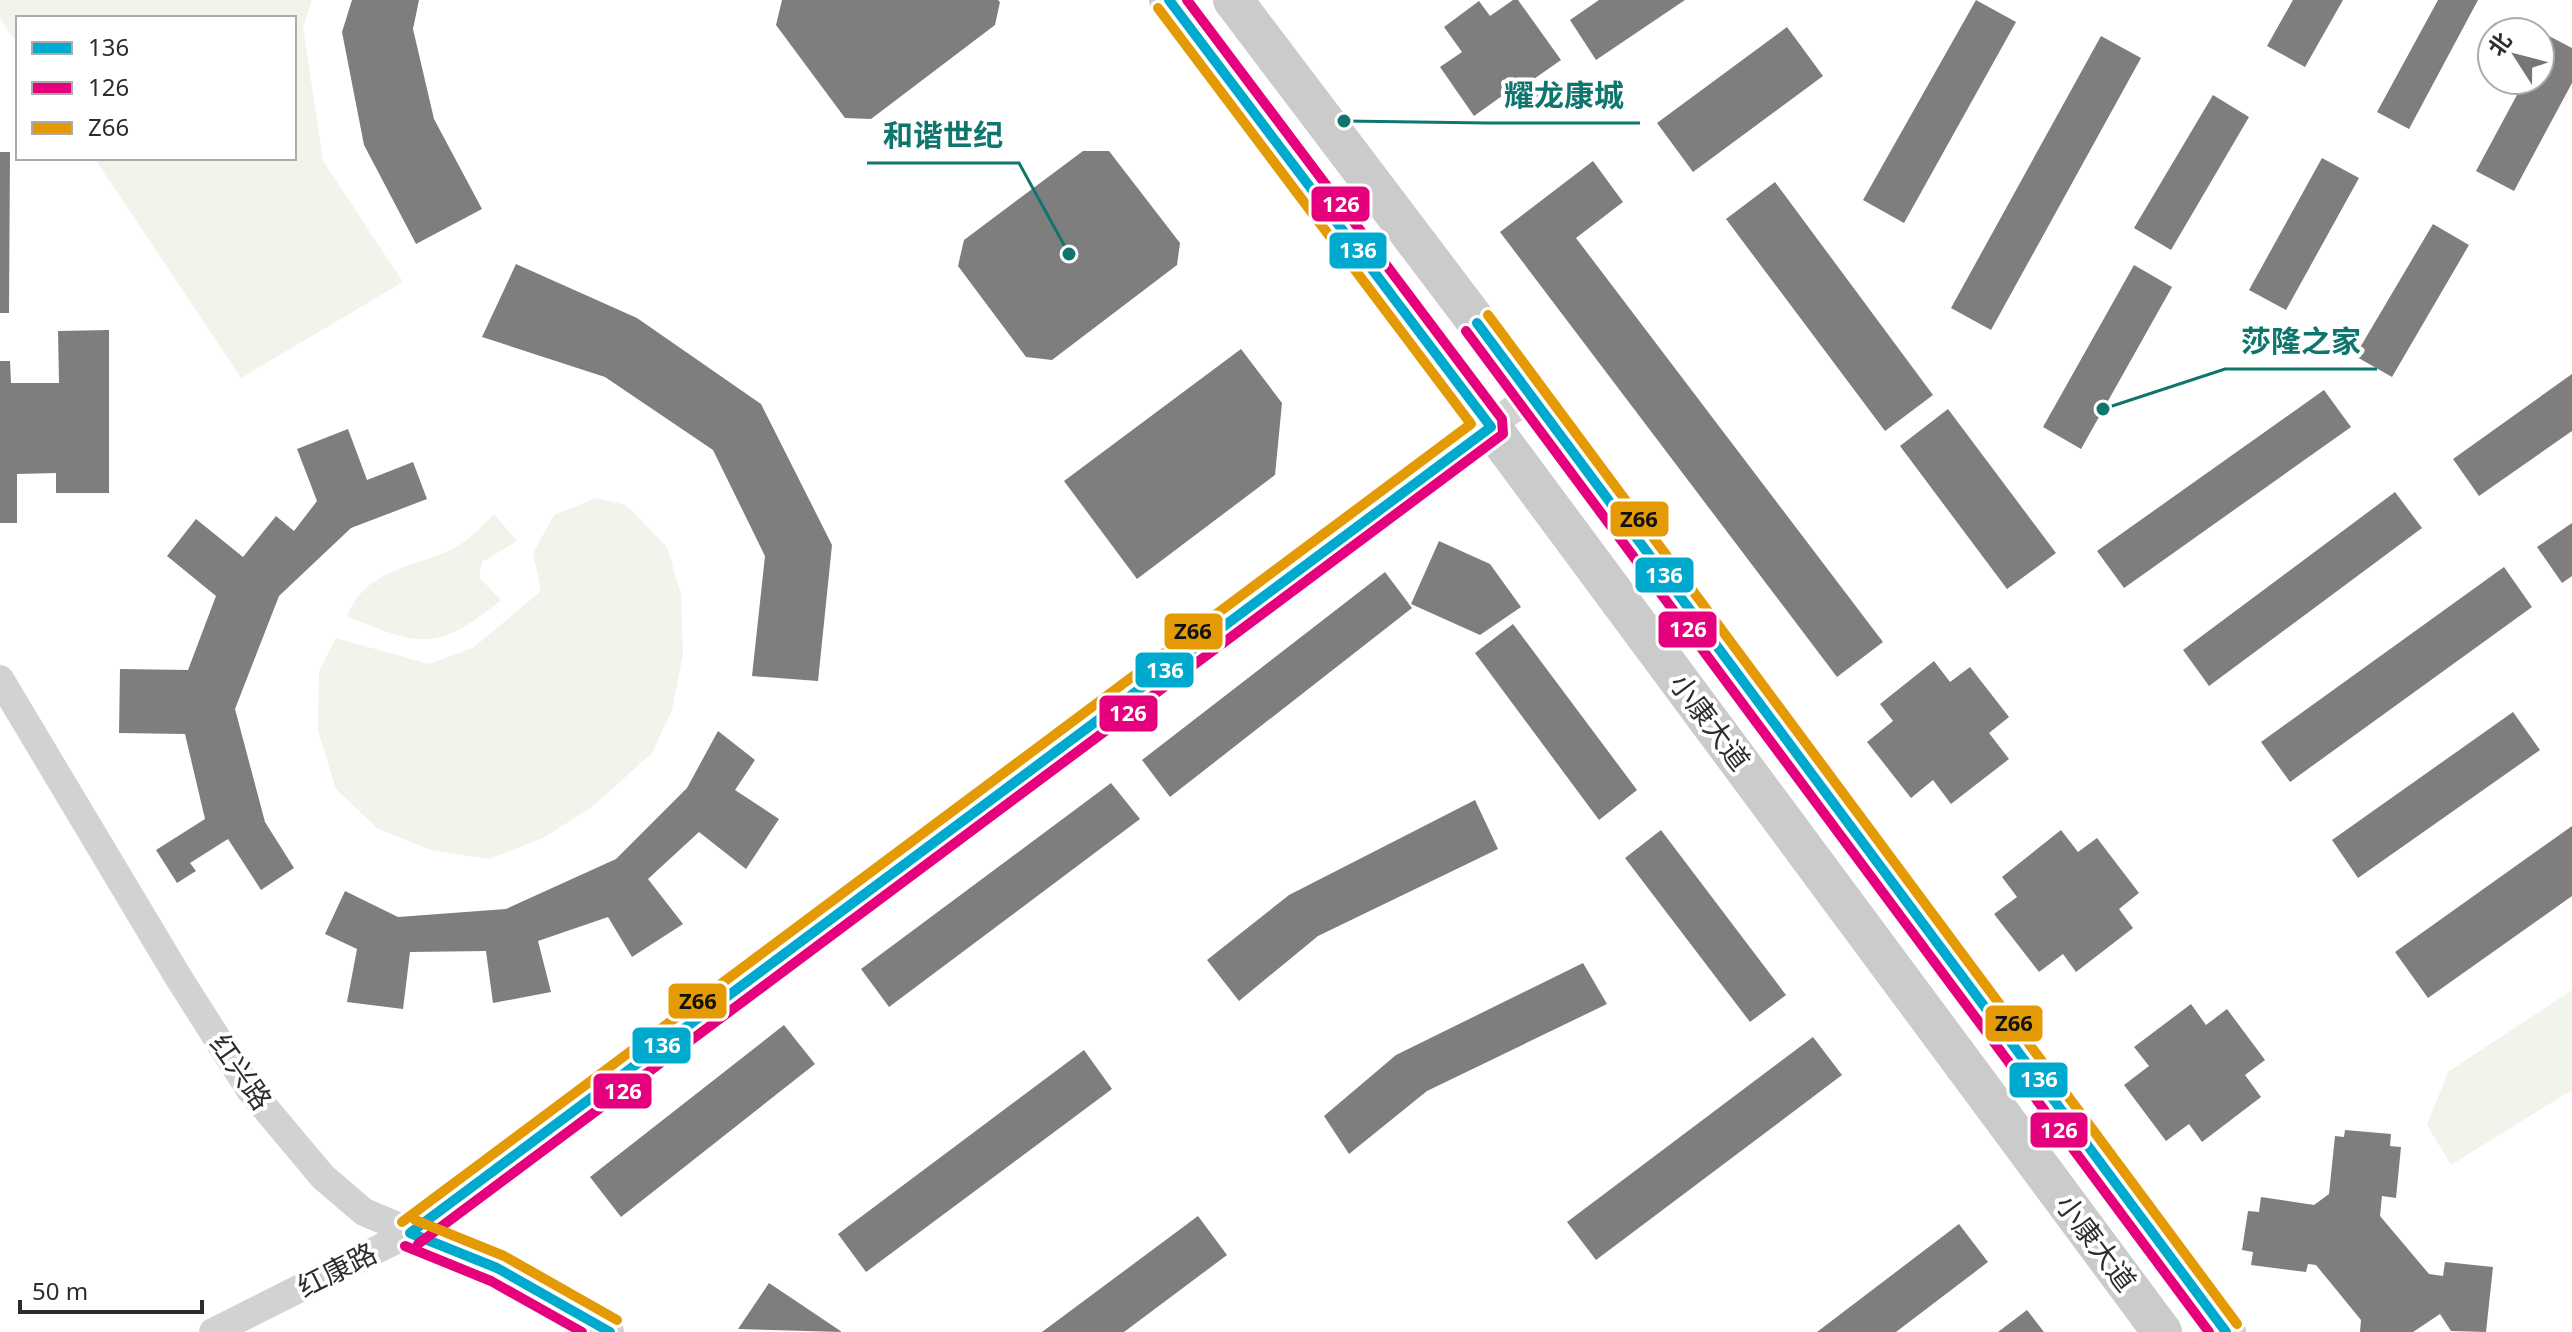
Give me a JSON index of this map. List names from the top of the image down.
{
  "streets": {
    "main road": ["小康大道"],
    "street": ["红兴路", "红康路"]
  },
  "crossings": [
    ["小康大道", "红康路"],
    ["红兴路", "红康路"]
  ],
  "places": ["耀龙康城", "和谐世纪", "莎隆之家"],
  "lines": ["transit line 136", "transit line 126", "transit line Z66"],
  "legend": ["136", "126", "Z66"],
  "scale_bar": "50 m",
  "north": "top left"
}
